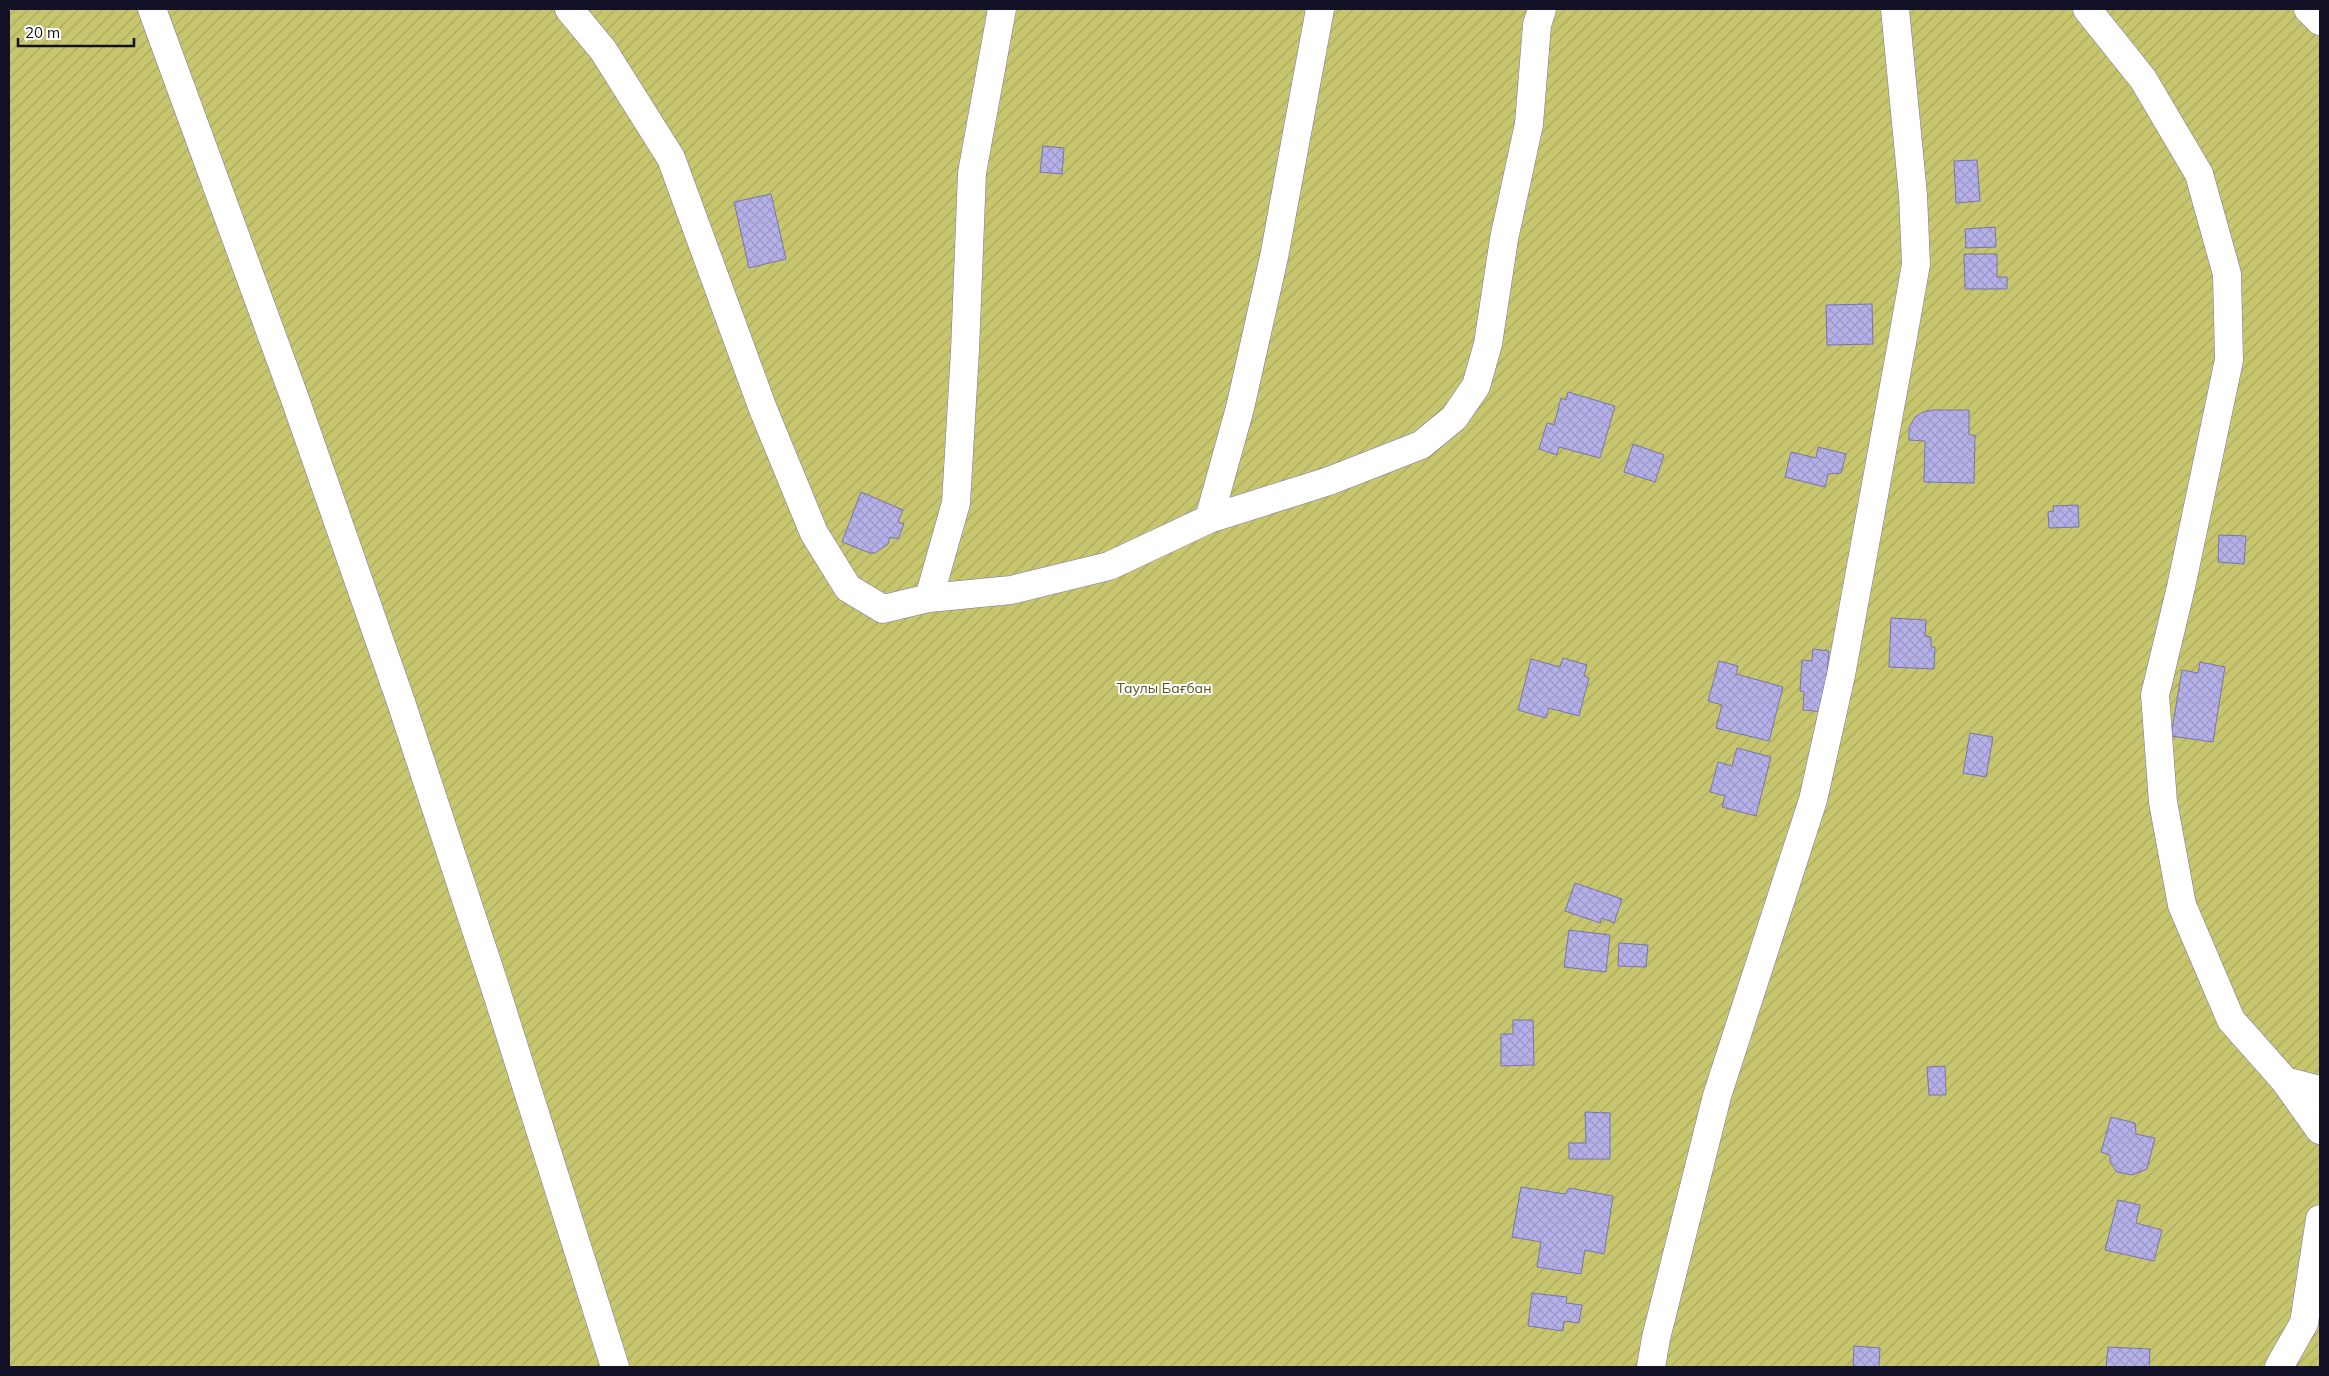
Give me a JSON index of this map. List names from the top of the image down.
{
  "parks": ["Таулы Бағбан"],
  "scale_bar": "20 m"
}
